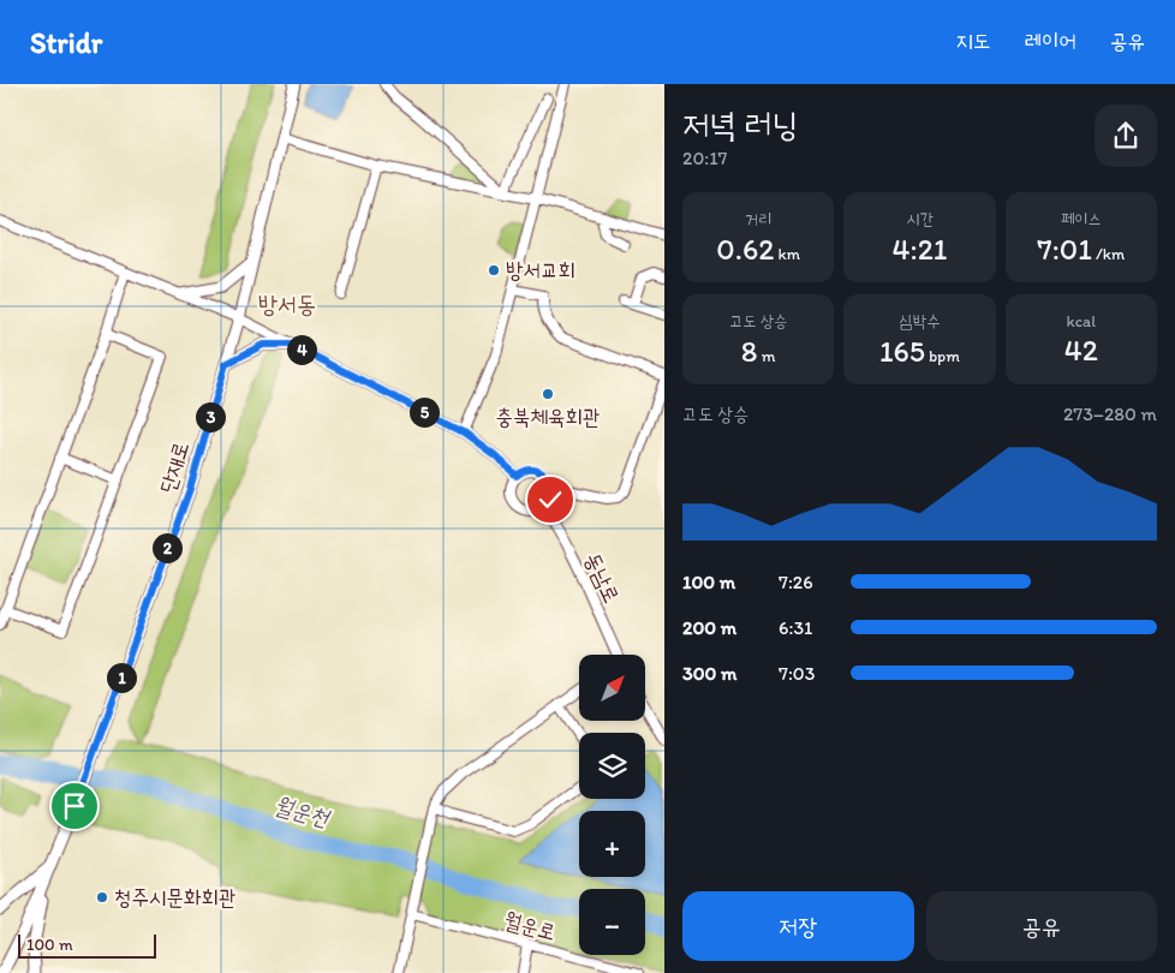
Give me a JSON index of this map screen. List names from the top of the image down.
{
  "streets": {
    "street": ["단재로", "동남로", "월운로"]
  },
  "districts": ["방서동"],
  "water": ["월운천"],
  "places": ["방서교회", "충북체육회관", "청주시문화회관"],
  "scale_bar": "100 m",
  "north": "top right",
  "page": {
    "header": "Stridr",
    "nav": ["지도", "레이어", "공유"],
    "heading": ["저녁 러닝", "20:17"],
    "stats": [
      ["거리", "0.62 km"],
      ["시간", "4:21"],
      ["페이스", "7:01 /km"],
      ["고도 상승", "8 m"],
      ["심박수", "165 bpm"],
      ["kcal", "42"]
    ],
    "pins": [
      "4",
      "5",
      "3",
      "2",
      "1"
    ],
    "chart": ["고도 상승", "273–280 m"],
    "list": [
      {
        "name": "100 m",
        "note": "7:26"
      },
      {
        "name": "200 m",
        "note": "6:31"
      },
      {
        "name": "300 m",
        "note": "7:03"
      }
    ],
    "map_buttons": ["+", "−"],
    "buttons": ["저장", "공유"],
    "scale": "100 m"
  }
}
